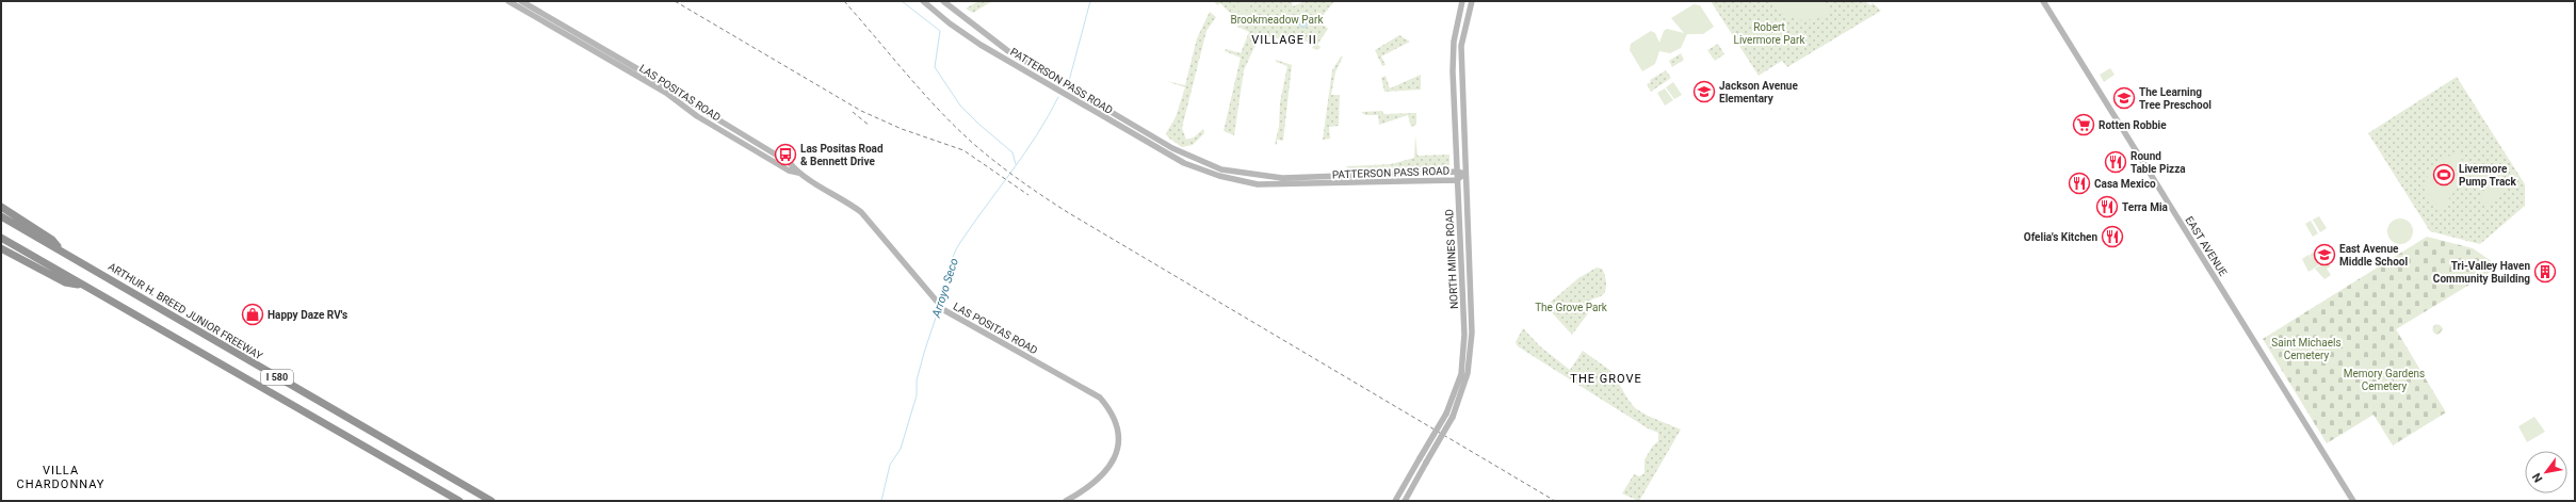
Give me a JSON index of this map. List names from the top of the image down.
{
  "streets": {
    "highway": ["ARTHUR H. BREED JUNIOR FREEWAY", "I 580"],
    "main road": [
      "PATTERSON PASS ROAD",
      "LAS POSITAS ROAD",
      "EAST AVENUE",
      "NORTH MINES ROAD"
    ]
  },
  "crossings": [
    ["PATTERSON PASS ROAD", "NORTH MINES ROAD"]
  ],
  "districts": ["VILLAGE II", "THE GROVE", "VILLA CHARDONNAY"],
  "water": ["Arroyo Seco"],
  "parks": [
    "Brookmeadow Park",
    "Robert Livermore Park",
    "The Grove Park",
    "Saint Michaels Cemetery",
    "Memory Gardens Cemetery"
  ],
  "places": {
    "school or university": ["Jackson Avenue Elementary", "The Learning Tree Preschool", "East Avenue Middle School"],
    "supermarket": ["Rotten Robbie"],
    "bus stop": ["Las Positas Road & Bennett Drive"],
    "restaurant": [
      "Round Table Pizza",
      "Casa Mexico",
      "Terra Mia",
      "Ofelia's Kitchen"
    ],
    "sports": ["Livermore Pump Track"],
    "building": ["Tri-Valley Haven Community Building"],
    "shop": ["Happy Daze RV's"]
  },
  "north": "bottom left"
}
